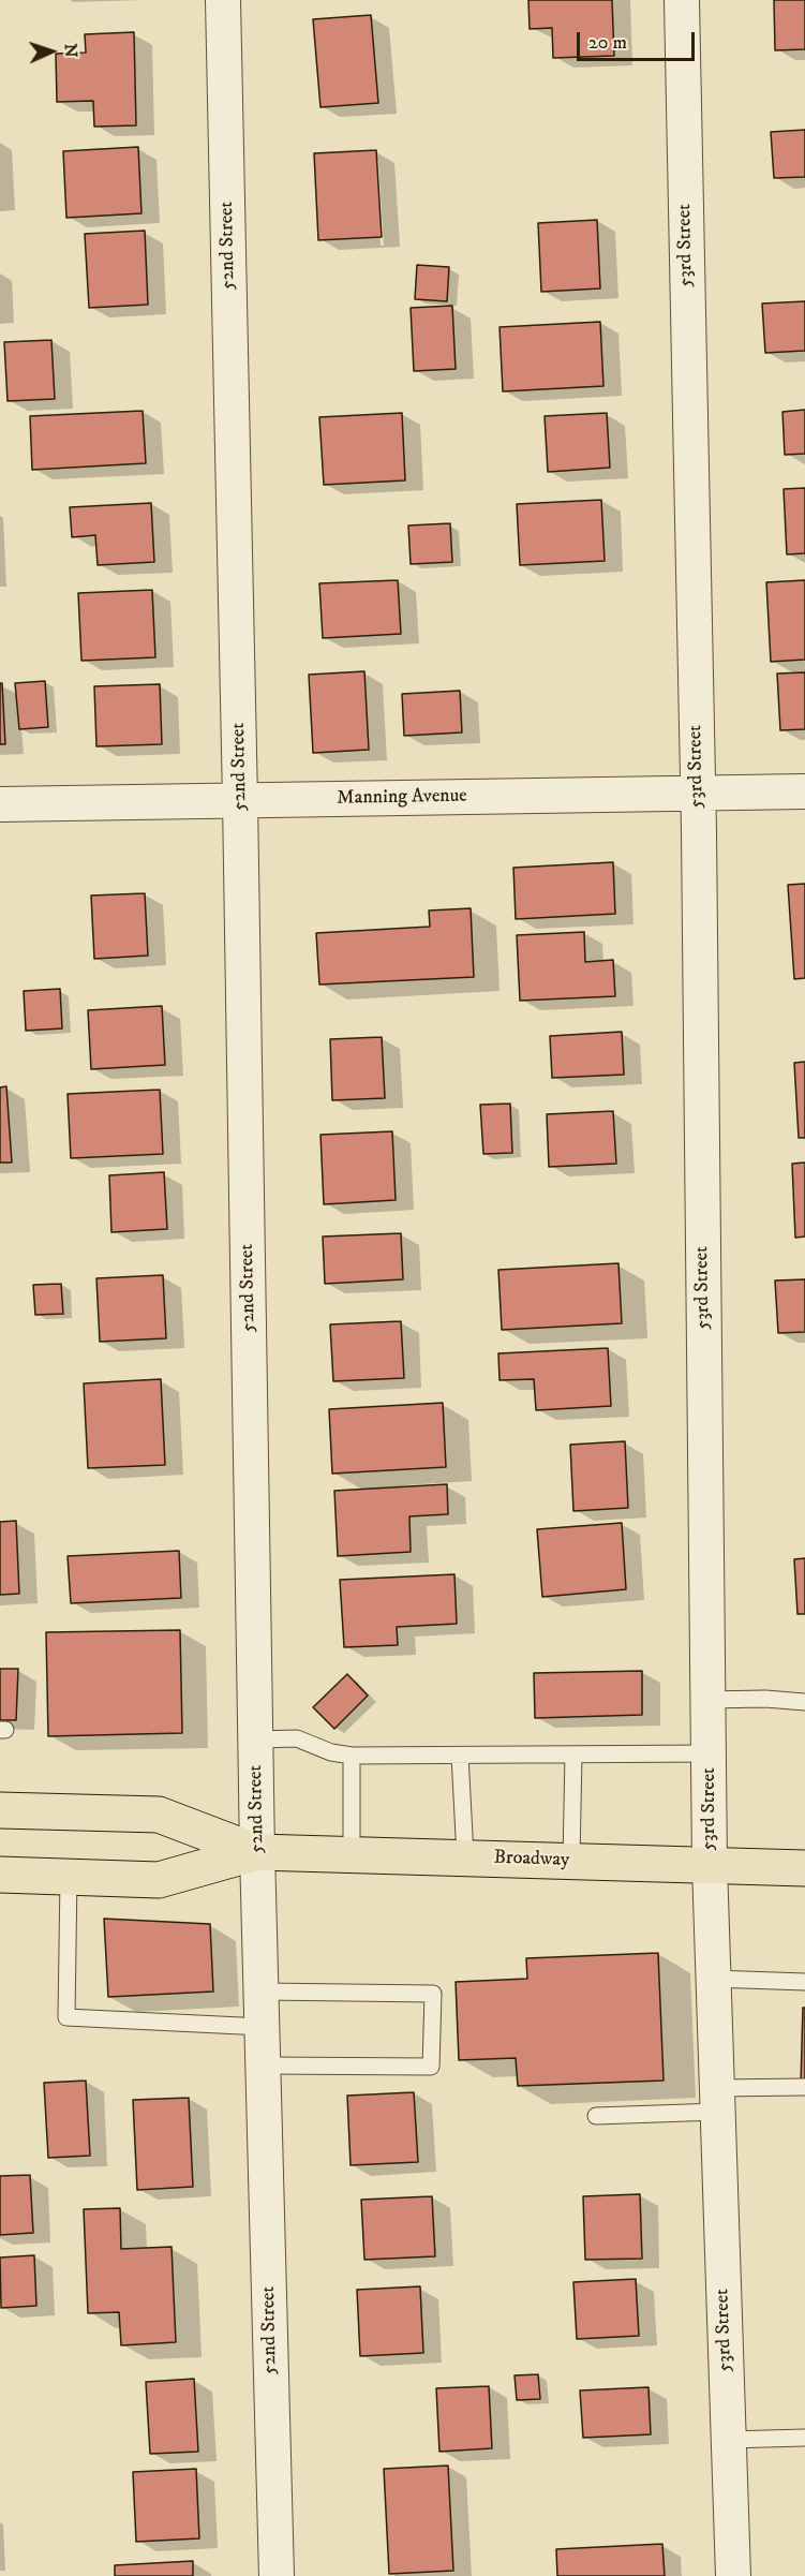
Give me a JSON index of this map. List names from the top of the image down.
{
  "streets": {
    "main road": ["Broadway"],
    "street": ["52nd Street", "53rd Street", "Manning Avenue"]
  },
  "crossings": [
    ["52nd Street", "Manning Avenue"],
    ["52nd Street", "Broadway"],
    ["53rd Street", "Manning Avenue"],
    ["53rd Street", "Broadway"]
  ],
  "scale_bar": "20 m",
  "north": "right"
}
